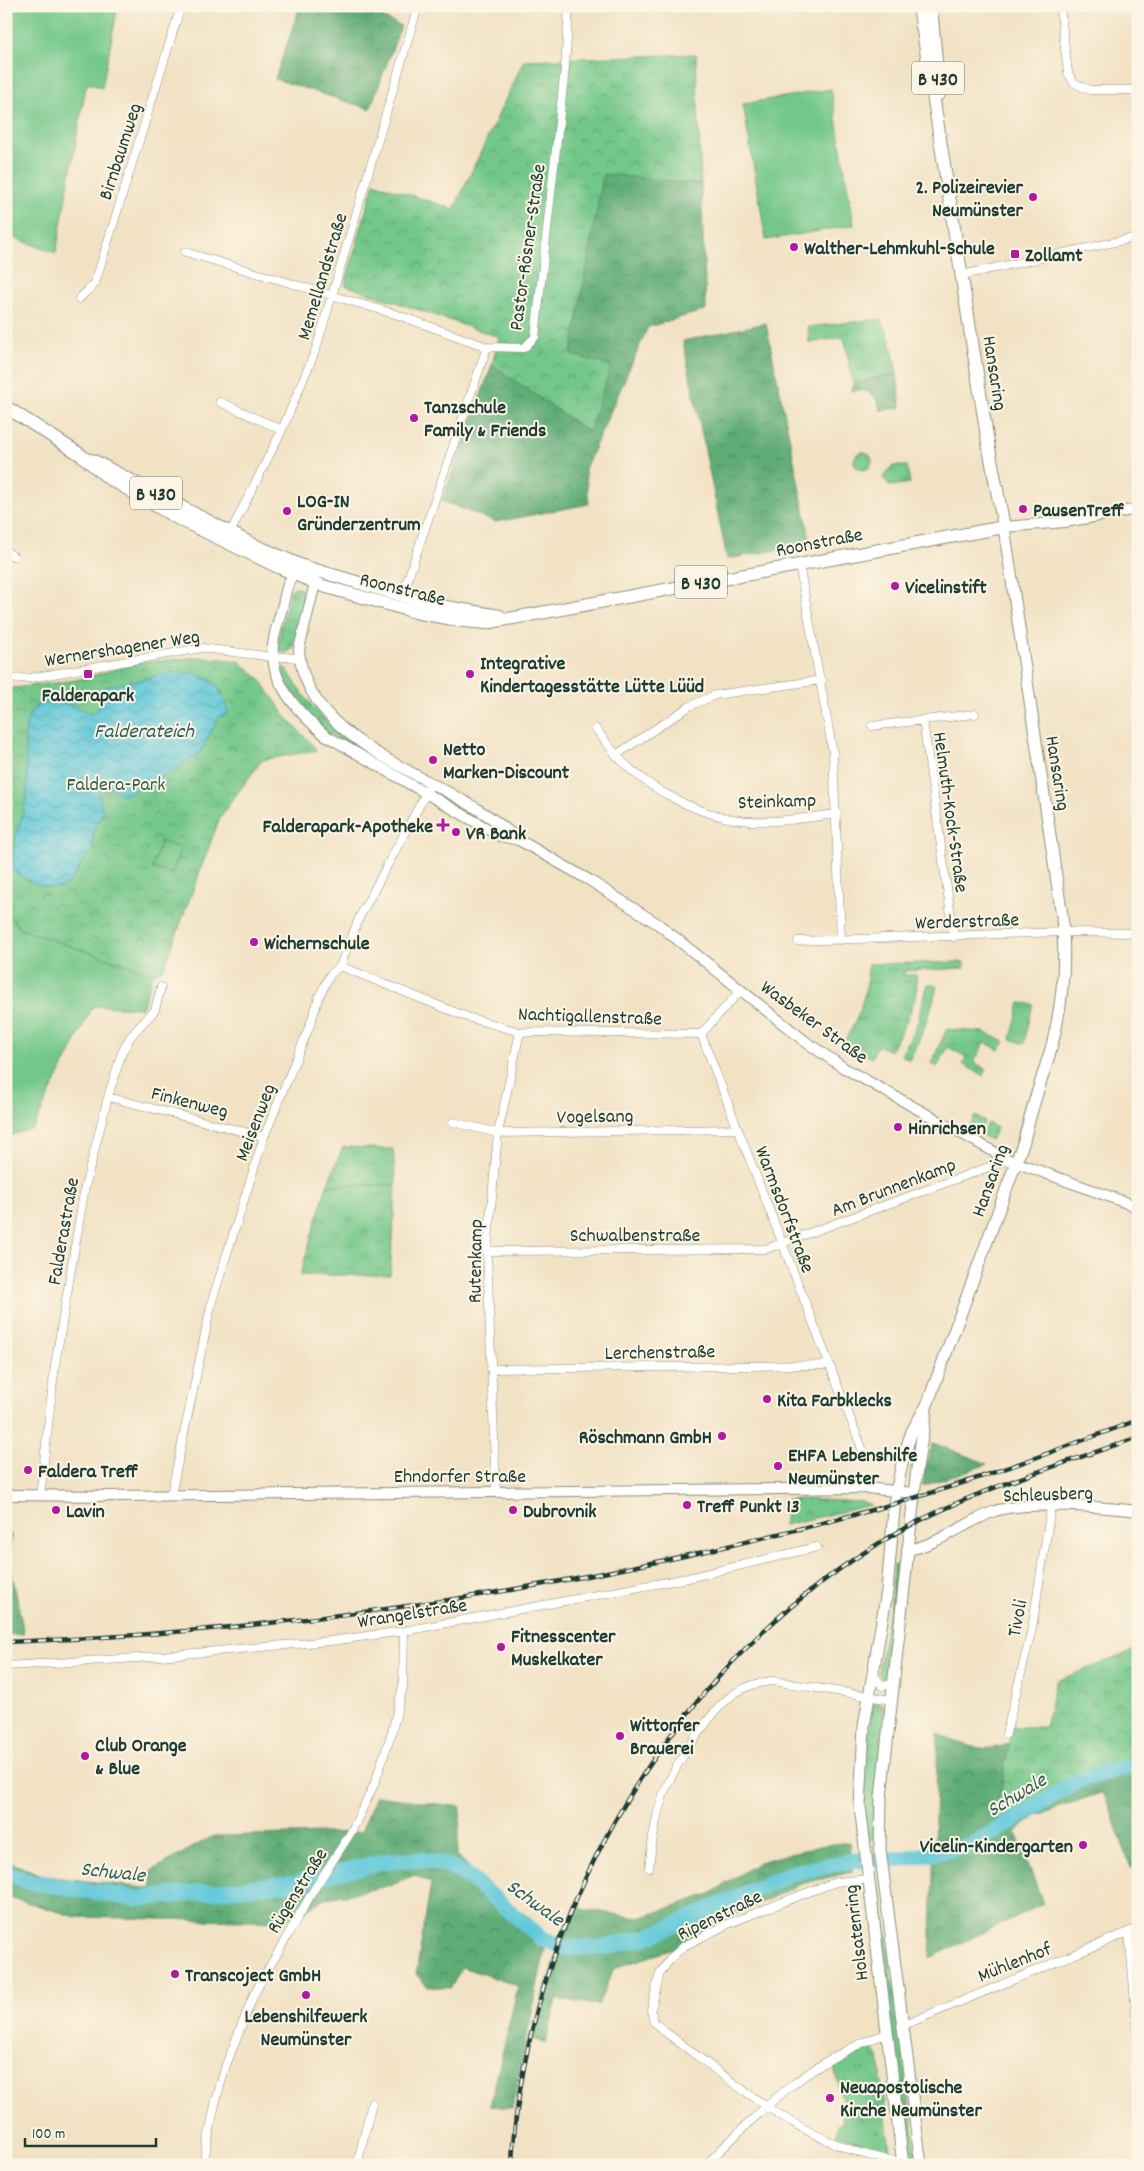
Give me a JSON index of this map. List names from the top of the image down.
{
  "streets": {
    "main road": [
      "B 430",
      "Hansaring",
      "Roonstraße",
      "Holsatenring"
    ],
    "street": [
      "Birnbaumweg",
      "Pastor-Rösner-Straße",
      "Memellandstraße",
      "Wernershagener Weg",
      "Steinkamp",
      "Helmuth-Kock-Straße",
      "Werderstraße",
      "Nachtigallenstraße",
      "Wasbeker Straße",
      "Finkenweg",
      "Vogelsang",
      "Meisenweg",
      "Am Brunnenkamp",
      "Warmsdorfstraße",
      "Falderastraße",
      "Schwalbenstraße",
      "Rutenkamp",
      "Lerchenstraße",
      "Ehndorfer Straße",
      "Schleusberg",
      "Wrangelstraße",
      "Tivoli",
      "Rügenstraße",
      "Ripenstraße",
      "Mühlenhof"
    ]
  },
  "crossings": [
    ["B 430", "Memellandstraße"],
    ["B 430", "Roonstraße"],
    ["B 430", "Wasbeker Straße"],
    ["Pastor-Rösner-Straße", "Memellandstraße"],
    ["Hansaring", "Roonstraße"],
    ["Hansaring", "Werderstraße"],
    ["Hansaring", "Wasbeker Straße"],
    ["Hansaring", "Am Brunnenkamp"],
    ["Hansaring", "Ehndorfer Straße"],
    ["Hansaring", "Holsatenring"],
    ["Roonstraße", "Steinkamp"],
    ["Roonstraße", "Wasbeker Straße"],
    ["Wernershagener Weg", "Wasbeker Straße"],
    ["Steinkamp", "Werderstraße"],
    ["Helmuth-Kock-Straße", "Werderstraße"],
    ["Nachtigallenstraße", "Meisenweg"],
    ["Nachtigallenstraße", "Warmsdorfstraße"],
    ["Nachtigallenstraße", "Rutenkamp"],
    ["Wasbeker Straße", "Meisenweg"],
    ["Wasbeker Straße", "Am Brunnenkamp"],
    ["Finkenweg", "Meisenweg"],
    ["Finkenweg", "Falderastraße"],
    ["Vogelsang", "Warmsdorfstraße"],
    ["Vogelsang", "Rutenkamp"],
    ["Meisenweg", "Ehndorfer Straße"],
    ["Am Brunnenkamp", "Warmsdorfstraße"],
    ["Am Brunnenkamp", "Schwalbenstraße"],
    ["Warmsdorfstraße", "Schwalbenstraße"],
    ["Warmsdorfstraße", "Lerchenstraße"],
    ["Falderastraße", "Ehndorfer Straße"],
    ["Schwalbenstraße", "Rutenkamp"],
    ["Rutenkamp", "Lerchenstraße"],
    ["Rutenkamp", "Ehndorfer Straße"],
    ["Ehndorfer Straße", "Holsatenring"],
    ["Schleusberg", "Tivoli"],
    ["Schleusberg", "Holsatenring"],
    ["Wrangelstraße", "Rügenstraße"],
    ["Ripenstraße", "Holsatenring"],
    ["Holsatenring", "Mühlenhof"]
  ],
  "water": ["Falderateich", "Schwale"],
  "parks": ["Faldera-Park"],
  "places": {
    "other": [
      "2. Polizeirevier Neumünster",
      "Walther-Lehmkuhl-Schule",
      "Tanzschule Family & Friends",
      "PausenTreff",
      "LOG-IN Gründerzentrum",
      "Vicelinstift",
      "Integrative Kindertagesstätte Lütte Lüüd",
      "Netto Marken-Discount",
      "VR Bank",
      "Wichernschule",
      "Hinrichsen",
      "Kita Farbklecks",
      "Röschmann GmbH",
      "EHFA Lebenshilfe Neumünster",
      "Faldera Treff",
      "Treff Punkt 13",
      "Lavin",
      "Dubrovnik",
      "Fitnesscenter Muskelkater",
      "Wittorfer Brauerei",
      "Club Orange & Blue",
      "Vicelin-Kindergarten",
      "Transcoject GmbH",
      "Lebenshilfewerk Neumünster",
      "Neuapostolische Kirche Neumünster"
    ],
    "transit": ["Zollamt", "Falderapark"],
    "health": ["Falderapark-Apotheke"]
  },
  "scale_bar": "100 m"
}
